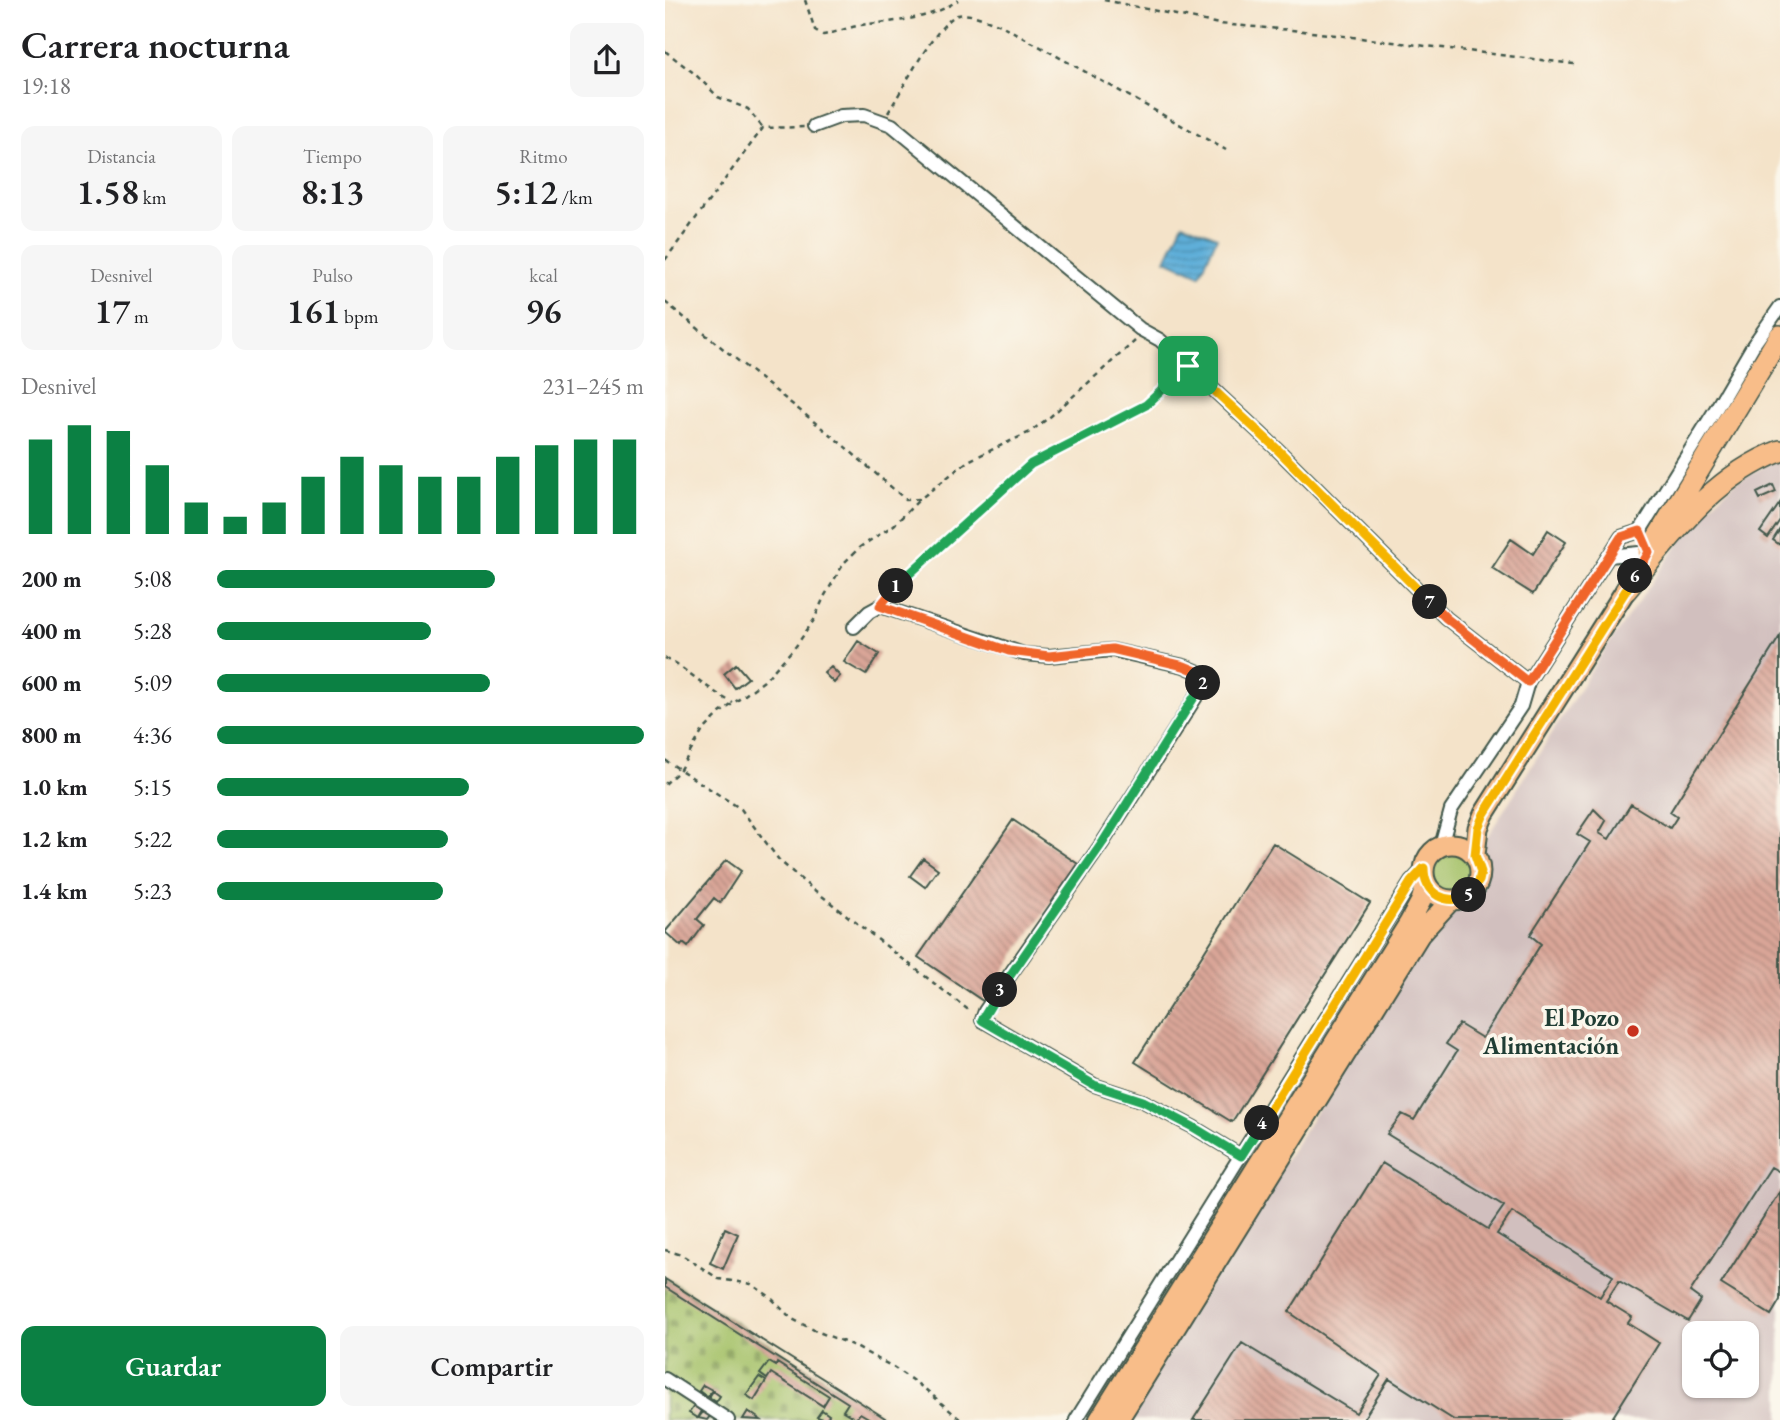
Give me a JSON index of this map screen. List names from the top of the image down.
{
  "places": ["El Pozo Alimentación"],
  "page": {
    "heading": ["Carrera nocturna", "19:18"],
    "stats": [
      ["Distancia", "1.58 km"],
      ["Tiempo", "8:13"],
      ["Ritmo", "5:12 /km"],
      ["Desnivel", "17 m"],
      ["Pulso", "161 bpm"],
      ["kcal", "96"]
    ],
    "chart": ["Desnivel", "231–245 m"],
    "list": [
      {
        "name": "200 m",
        "note": "5:08"
      },
      {
        "name": "400 m",
        "note": "5:28"
      },
      {
        "name": "600 m",
        "note": "5:09"
      },
      {
        "name": "800 m",
        "note": "4:36"
      },
      {
        "name": "1.0 km",
        "note": "5:15"
      },
      {
        "name": "1.2 km",
        "note": "5:22"
      },
      {
        "name": "1.4 km",
        "note": "5:23"
      }
    ],
    "pins": [
      "6",
      "1",
      "7",
      "2",
      "5",
      "3",
      "4"
    ],
    "buttons": ["Guardar", "Compartir"]
  }
}
